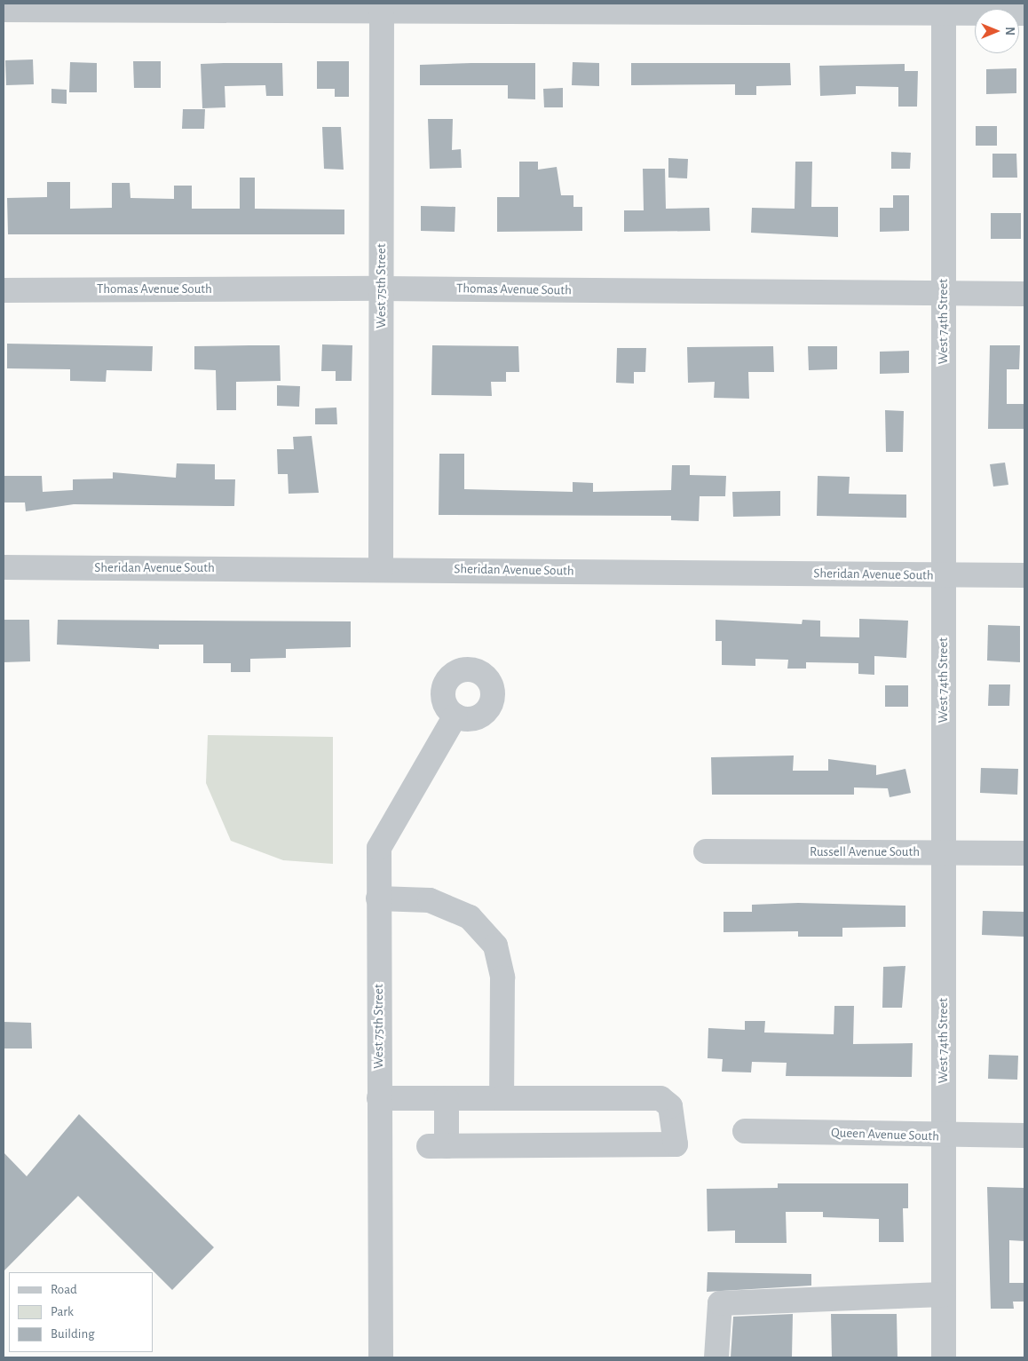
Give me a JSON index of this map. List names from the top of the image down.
{
  "streets": {
    "street": [
      "West 75th Street",
      "Thomas Avenue South",
      "West 74th Street",
      "Sheridan Avenue South",
      "Russell Avenue South",
      "Queen Avenue South"
    ]
  },
  "crossings": [
    ["West 75th Street", "Thomas Avenue South"],
    ["West 75th Street", "Sheridan Avenue South"],
    ["Thomas Avenue South", "West 74th Street"],
    ["West 74th Street", "Sheridan Avenue South"],
    ["West 74th Street", "Russell Avenue South"],
    ["West 74th Street", "Queen Avenue South"]
  ],
  "legend": ["Road", "Park", "Building"],
  "north": "right"
}
